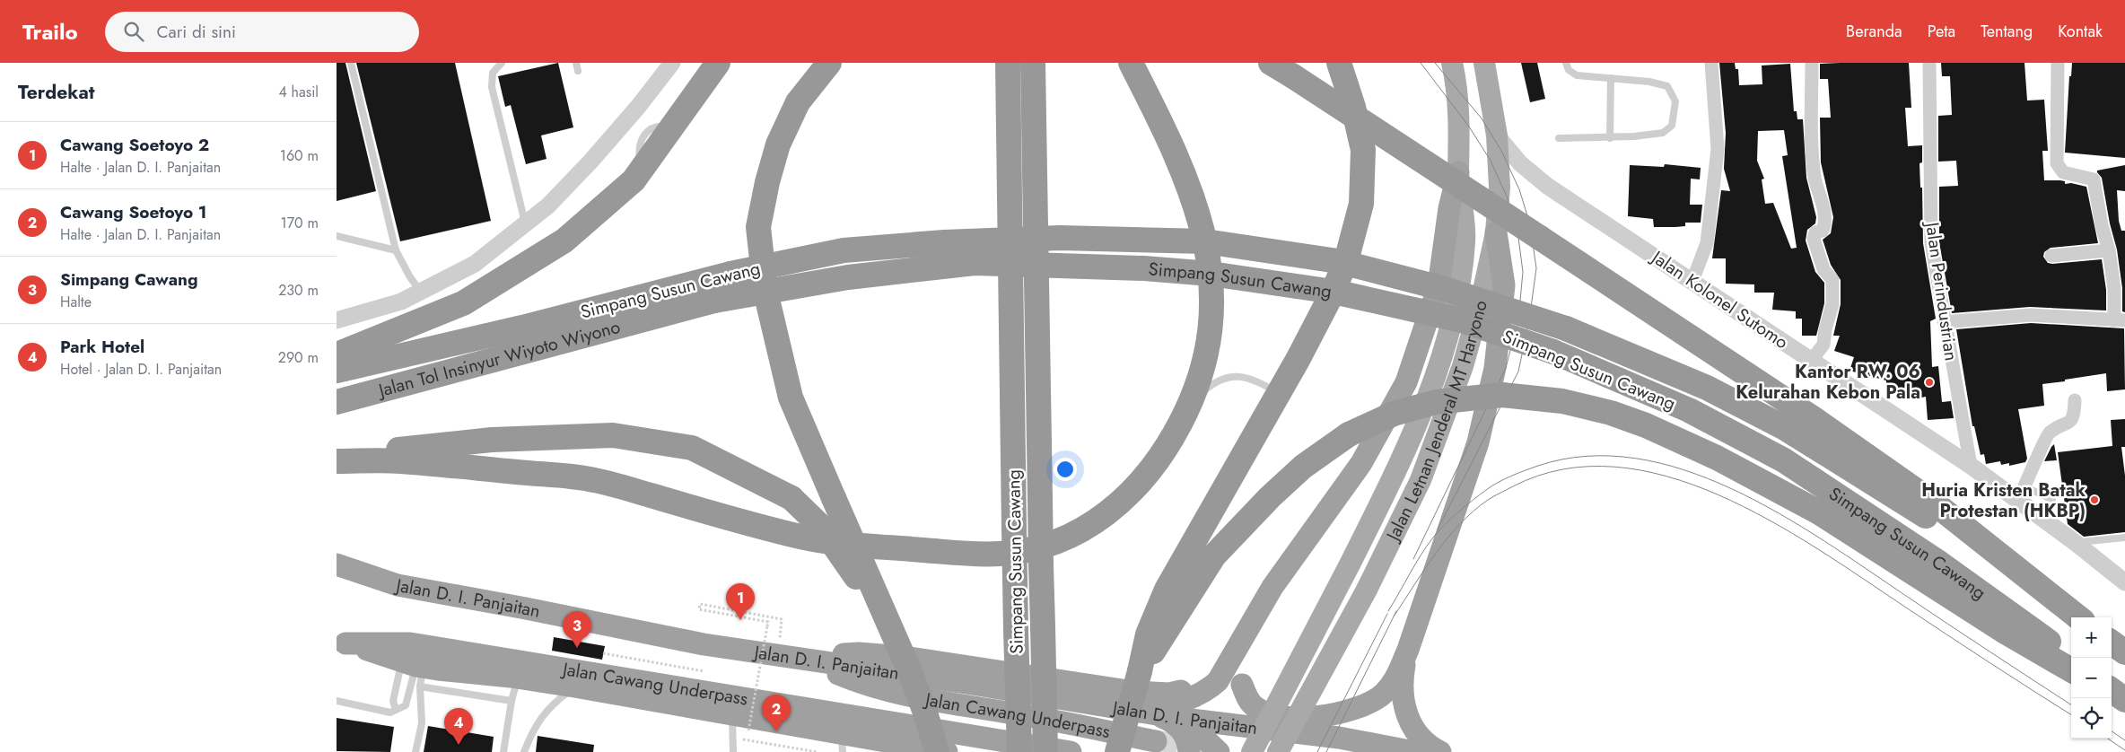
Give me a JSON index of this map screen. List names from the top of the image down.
{
  "streets": {
    "highway": [
      "Simpang Susun Cawang",
      "Jalan Tol Insinyur Wiyoto Wiyono",
      "Jalan D. I. Panjaitan",
      "Jalan Cawang Underpass"
    ],
    "main road": ["Jalan Letnan Jenderal MT Haryono"],
    "street": ["Jalan Perindustrian", "Jalan Kolonel Sutomo"]
  },
  "crossings": [
    ["Simpang Susun Cawang", "Jalan Tol Insinyur Wiyoto Wiyono"],
    ["Jalan Perindustrian", "Jalan Kolonel Sutomo"],
    ["Jalan Kolonel Sutomo", "Jalan Letnan Jenderal MT Haryono"],
    ["Jalan Letnan Jenderal MT Haryono", "Jalan D. I. Panjaitan"],
    ["Jalan D. I. Panjaitan", "Jalan Cawang Underpass"]
  ],
  "places": ["Kantor RW. 06 Kelurahan Kebon Pala", "Huria Kristen Batak Protestan (HKBP)"],
  "page": {
    "header": "Trailo",
    "search": "Cari di sini",
    "nav": [
      "Beranda",
      "Peta",
      "Tentang",
      "Kontak"
    ],
    "heading": ["Terdekat", "4 hasil"],
    "list": [
      {
        "mark": "1",
        "name": "Cawang Soetoyo 2",
        "note": "Halte · Jalan D. I. Panjaitan",
        "value": "160 m"
      },
      {
        "mark": "2",
        "name": "Cawang Soetoyo 1",
        "note": "Halte · Jalan D. I. Panjaitan",
        "value": "170 m"
      },
      {
        "mark": "3",
        "name": "Simpang Cawang",
        "note": "Halte",
        "value": "230 m"
      },
      {
        "mark": "4",
        "name": "Park Hotel",
        "note": "Hotel · Jalan D. I. Panjaitan",
        "value": "290 m"
      }
    ],
    "pins": [
      "1",
      "3",
      "2",
      "4"
    ],
    "map_buttons": ["+", "−"]
  }
}
